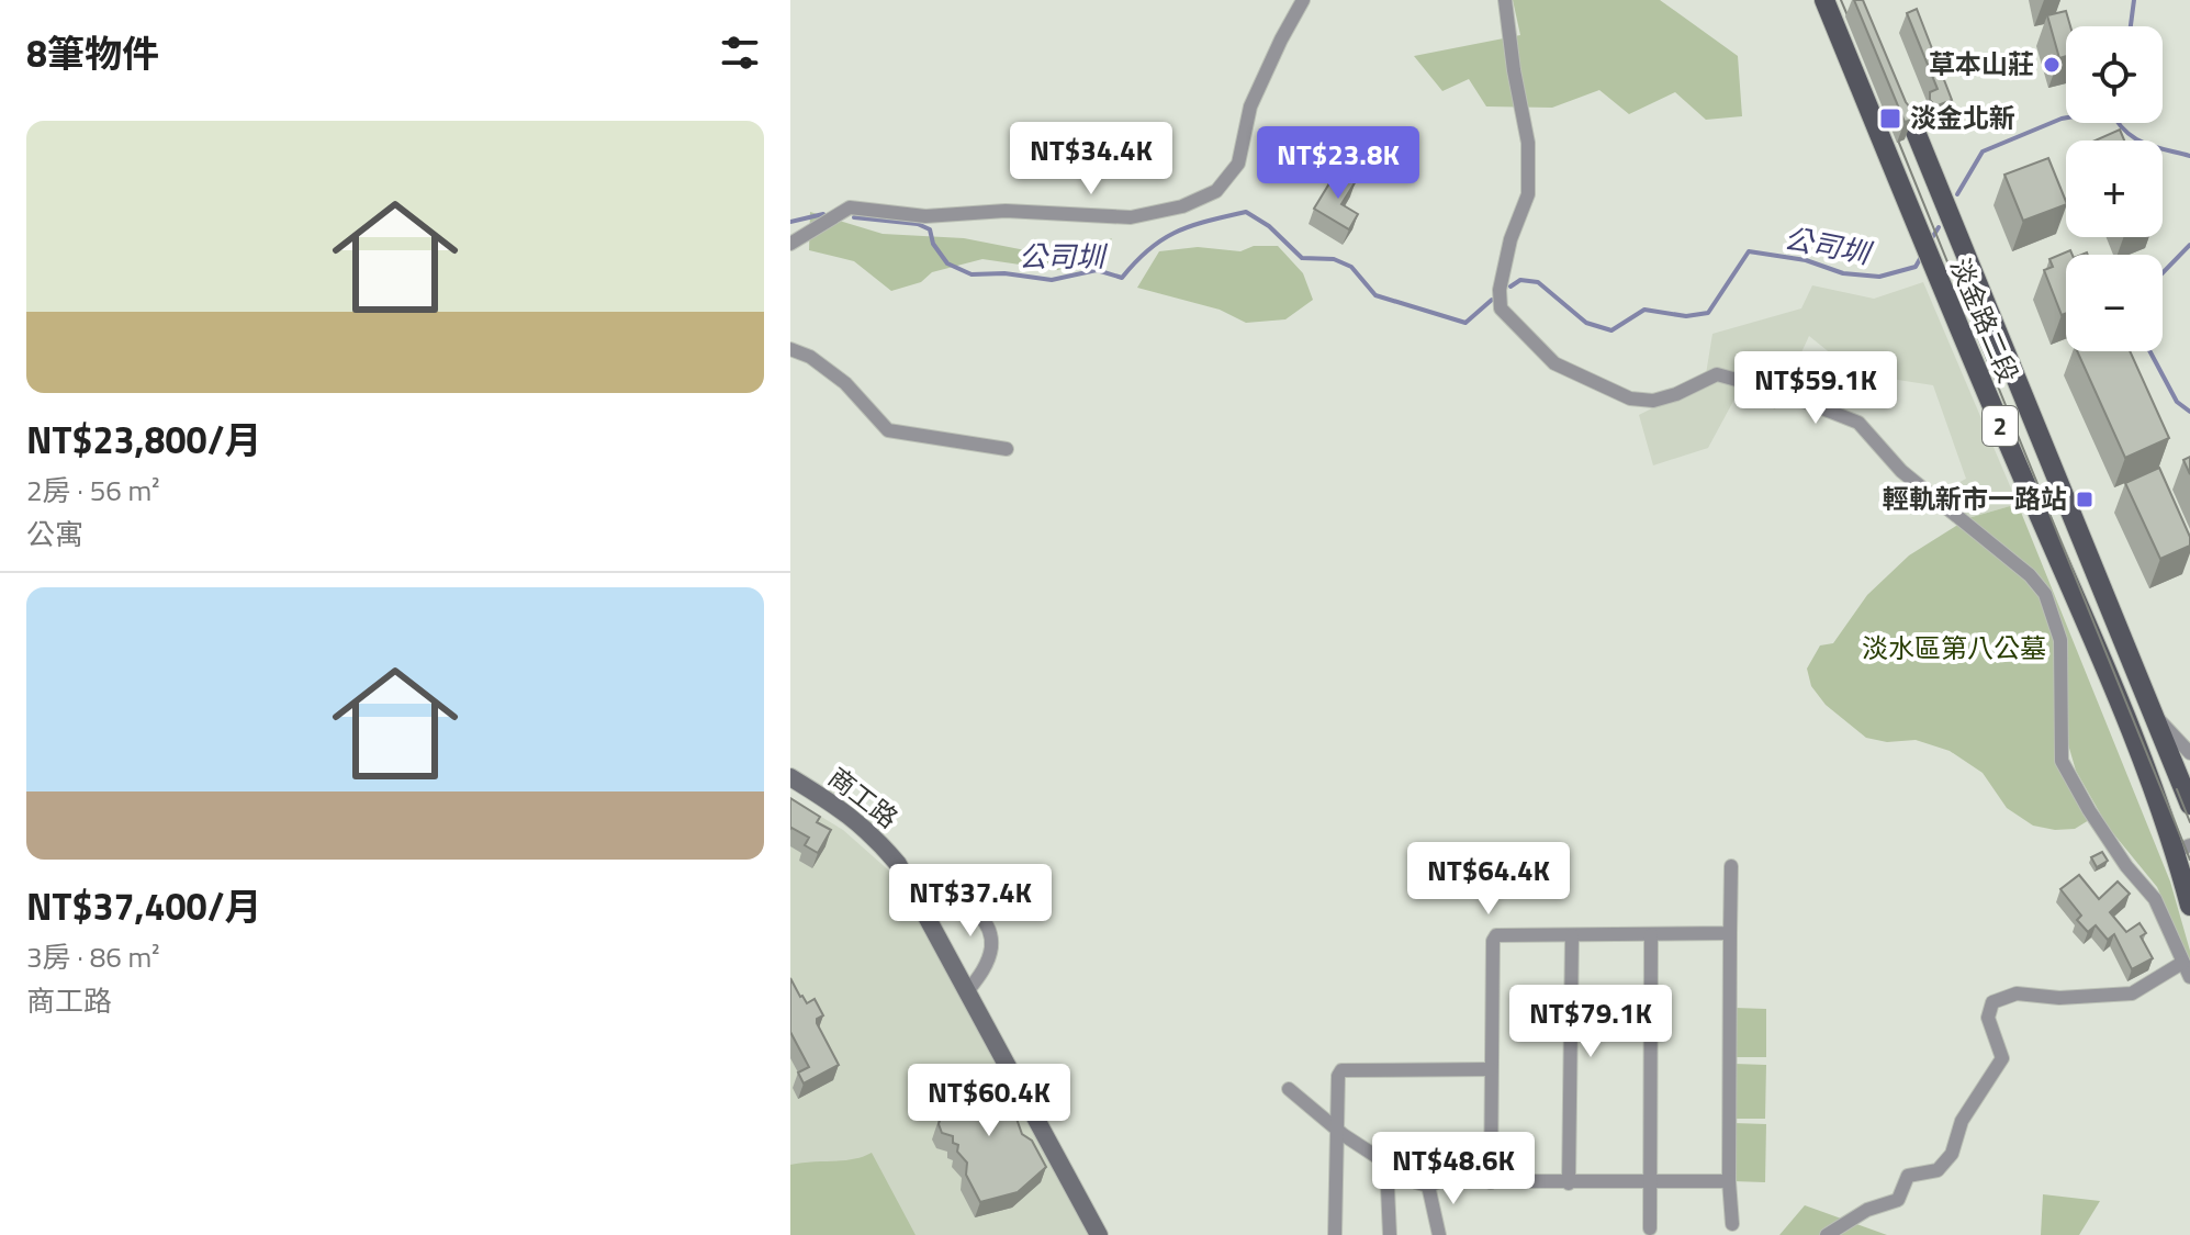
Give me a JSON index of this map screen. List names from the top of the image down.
{
  "streets": {
    "main road": ["淡金路二段", "2"],
    "street": ["商工路"]
  },
  "water": ["公司圳"],
  "parks": ["淡水區第八公墓"],
  "places": {
    "other": ["草本山莊"],
    "transit": ["淡金北新", "輕軌新市一路站"]
  },
  "page": {
    "heading": "8筆物件",
    "map_buttons": ["+", "−"],
    "list": [
      {
        "name": "NT$23,800/月",
        "note": "2房 · 56 m² · 公寓"
      },
      {
        "name": "NT$37,400/月",
        "note": "3房 · 86 m² · 商工路"
      }
    ],
    "price": [
      "NT$34.4K",
      "NT$23.8K",
      "NT$59.1K",
      "NT$64.4K",
      "NT$37.4K",
      "NT$79.1K",
      "NT$60.4K",
      "NT$48.6K"
    ]
  }
}
